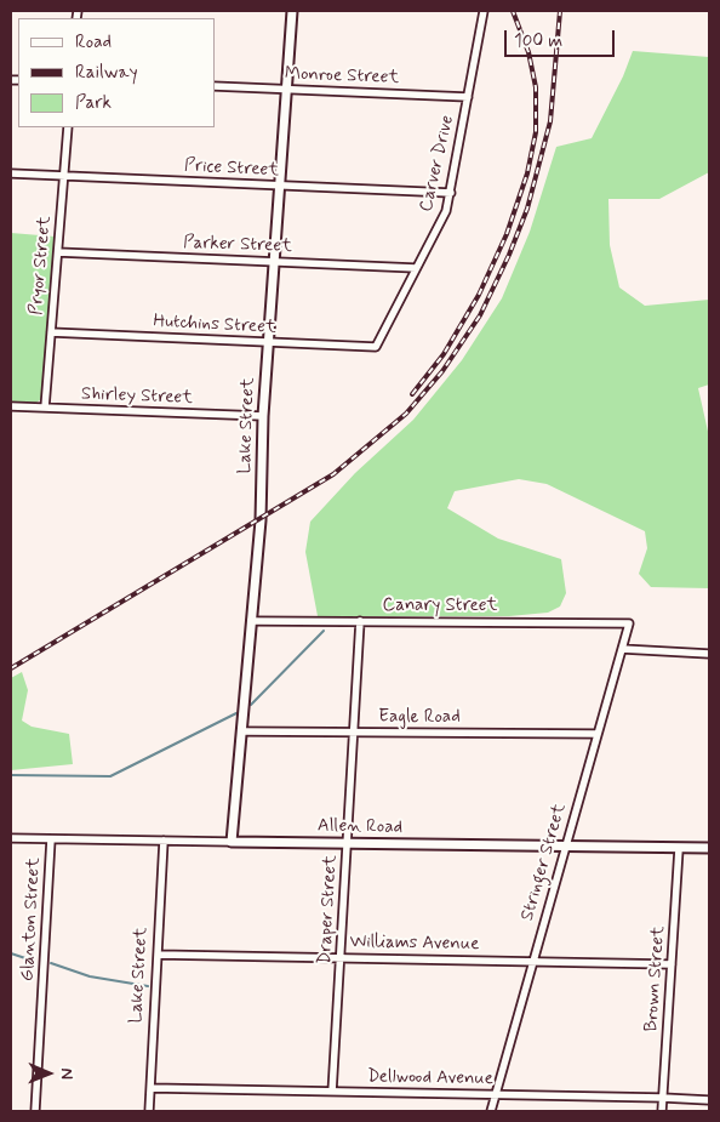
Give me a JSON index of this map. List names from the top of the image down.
{
  "streets": {
    "street": [
      "Monroe Street",
      "Carver Drive",
      "Price Street",
      "Parker Street",
      "Pryor Street",
      "Hutchins Street",
      "Shirley Street",
      "Lake Street",
      "Canary Street",
      "Eagle Road",
      "Allen Road",
      "Stringer Street",
      "Draper Street",
      "Glanton Street",
      "Williams Avenue",
      "Brown Street",
      "Dellwood Avenue"
    ]
  },
  "crossings": [
    ["Monroe Street", "Carver Drive"],
    ["Monroe Street", "Lake Street"],
    ["Carver Drive", "Price Street"],
    ["Carver Drive", "Parker Street"],
    ["Carver Drive", "Hutchins Street"],
    ["Price Street", "Pryor Street"],
    ["Price Street", "Lake Street"],
    ["Parker Street", "Pryor Street"],
    ["Parker Street", "Lake Street"],
    ["Pryor Street", "Hutchins Street"],
    ["Pryor Street", "Shirley Street"],
    ["Hutchins Street", "Lake Street"],
    ["Shirley Street", "Lake Street"],
    ["Lake Street", "Canary Street"],
    ["Lake Street", "Eagle Road"],
    ["Lake Street", "Allen Road"],
    ["Lake Street", "Williams Avenue"],
    ["Lake Street", "Dellwood Avenue"],
    ["Canary Street", "Stringer Street"],
    ["Canary Street", "Draper Street"],
    ["Eagle Road", "Stringer Street"],
    ["Eagle Road", "Draper Street"],
    ["Allen Road", "Stringer Street"],
    ["Allen Road", "Draper Street"],
    ["Allen Road", "Glanton Street"],
    ["Allen Road", "Brown Street"],
    ["Stringer Street", "Williams Avenue"],
    ["Stringer Street", "Dellwood Avenue"],
    ["Draper Street", "Williams Avenue"],
    ["Draper Street", "Dellwood Avenue"],
    ["Williams Avenue", "Brown Street"],
    ["Brown Street", "Dellwood Avenue"]
  ],
  "legend": ["Road", "Railway", "Park"],
  "scale_bar": "100 m",
  "north": "right"
}
